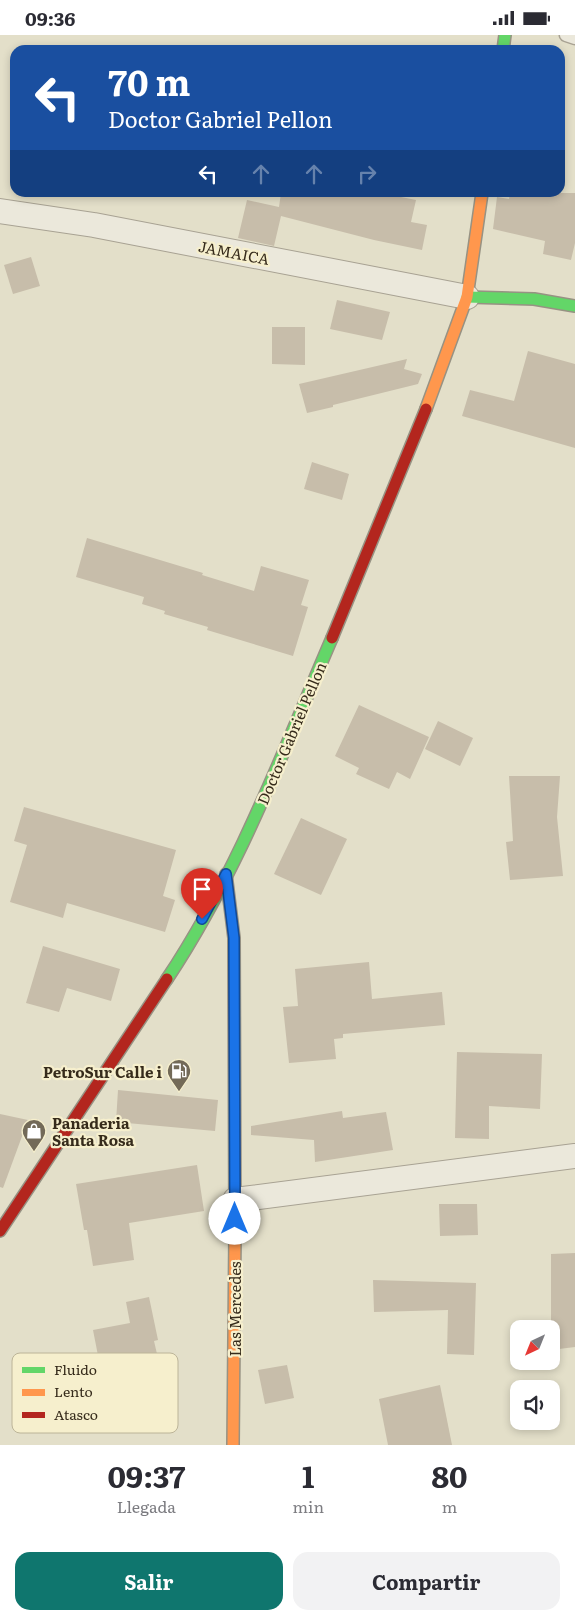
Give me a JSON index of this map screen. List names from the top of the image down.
{
  "streets": {
    "street": ["JAMAICA", "Doctor Gabriel Pellon", "Las Mercedes"]
  },
  "crossings": [
    ["JAMAICA", "Doctor Gabriel Pellon"],
    ["Doctor Gabriel Pellon", "Las Mercedes"]
  ],
  "places": {
    "fuel station": ["PetroSur Calle i"],
    "shop": ["Panaderia Santa Rosa"]
  },
  "legend": ["Fluido", "Lento", "Atasco"],
  "north": "bottom left",
  "page": {
    "status": "09:36",
    "turn": ["70 m", "Doctor Gabriel Pellon"],
    "eta": [
      "09:37",
      "Llegada",
      "1",
      "min",
      "80",
      "m"
    ],
    "buttons": ["Salir", "Compartir"]
  }
}
